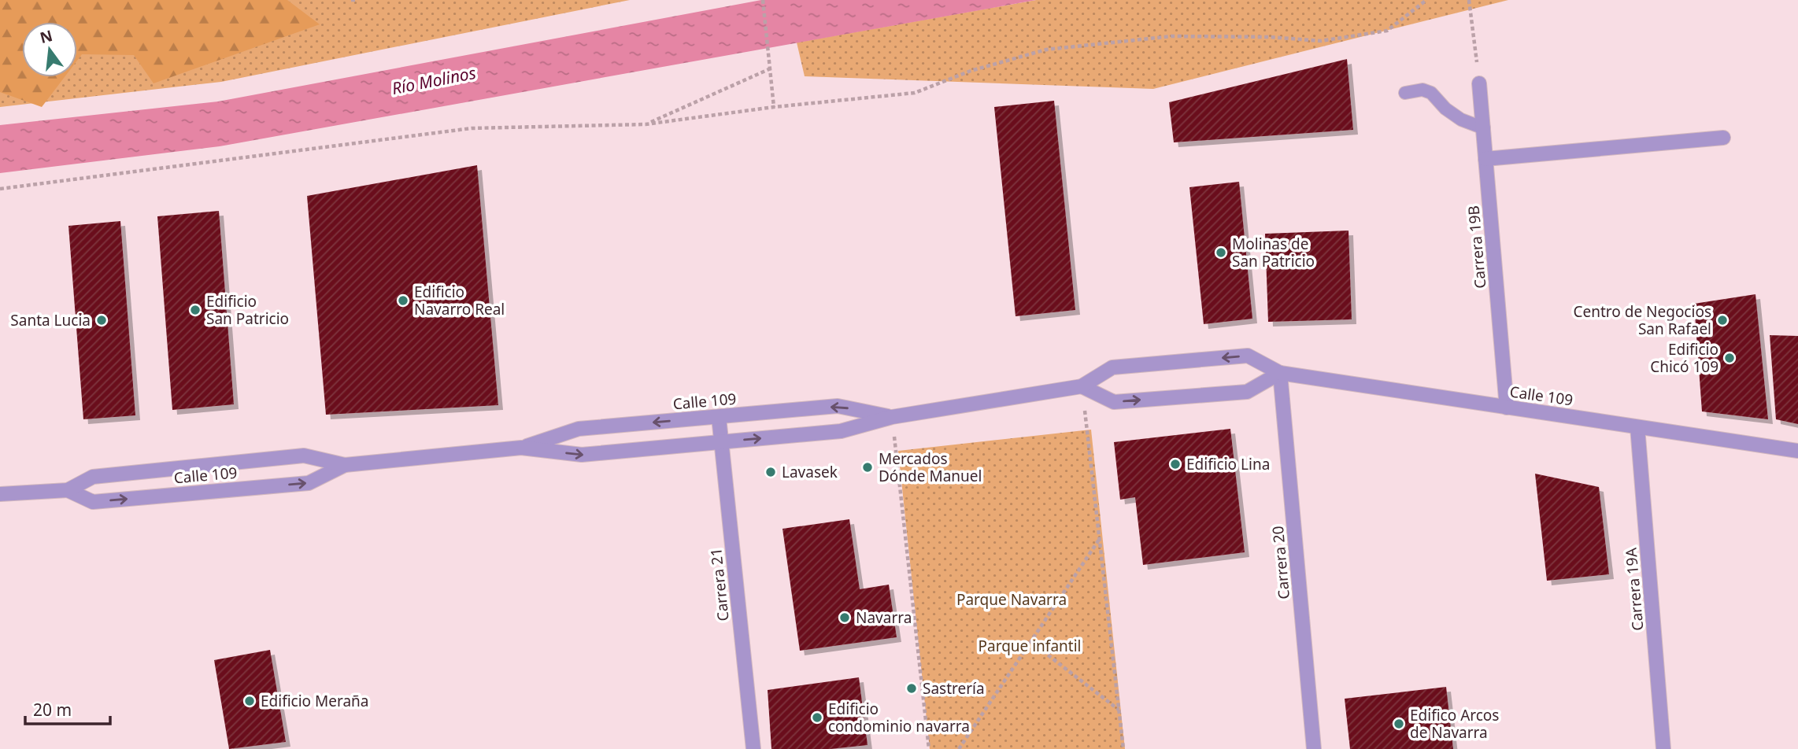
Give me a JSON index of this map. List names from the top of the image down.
{
  "streets": {
    "street": [
      "Carrera 19B",
      "Calle 109",
      "Carrera 20",
      "Carrera 21",
      "Carrera 19A"
    ]
  },
  "crossings": [
    ["Carrera 19B", "Calle 109"],
    ["Calle 109", "Carrera 20"],
    ["Calle 109", "Carrera 21"],
    ["Calle 109", "Carrera 19A"]
  ],
  "water": ["Río Molinos"],
  "parks": ["Parque Navarra", "Parque infantil"],
  "places": [
    "Molinas de San Patricio",
    "Edificio Navarro Real",
    "Edificio San Patricio",
    "Santa Lucia",
    "Centro de Negocios San Rafael",
    "Edificio Chicó 109",
    "Edificio Lina",
    "Mercados Dónde Manuel",
    "Lavasek",
    "Navarra",
    "Sastrería",
    "Edificio Meraña",
    "Edificio condominio navarra",
    "Edifico Arcos de Navarra"
  ],
  "scale_bar": "20 m",
  "north": "top"
}
